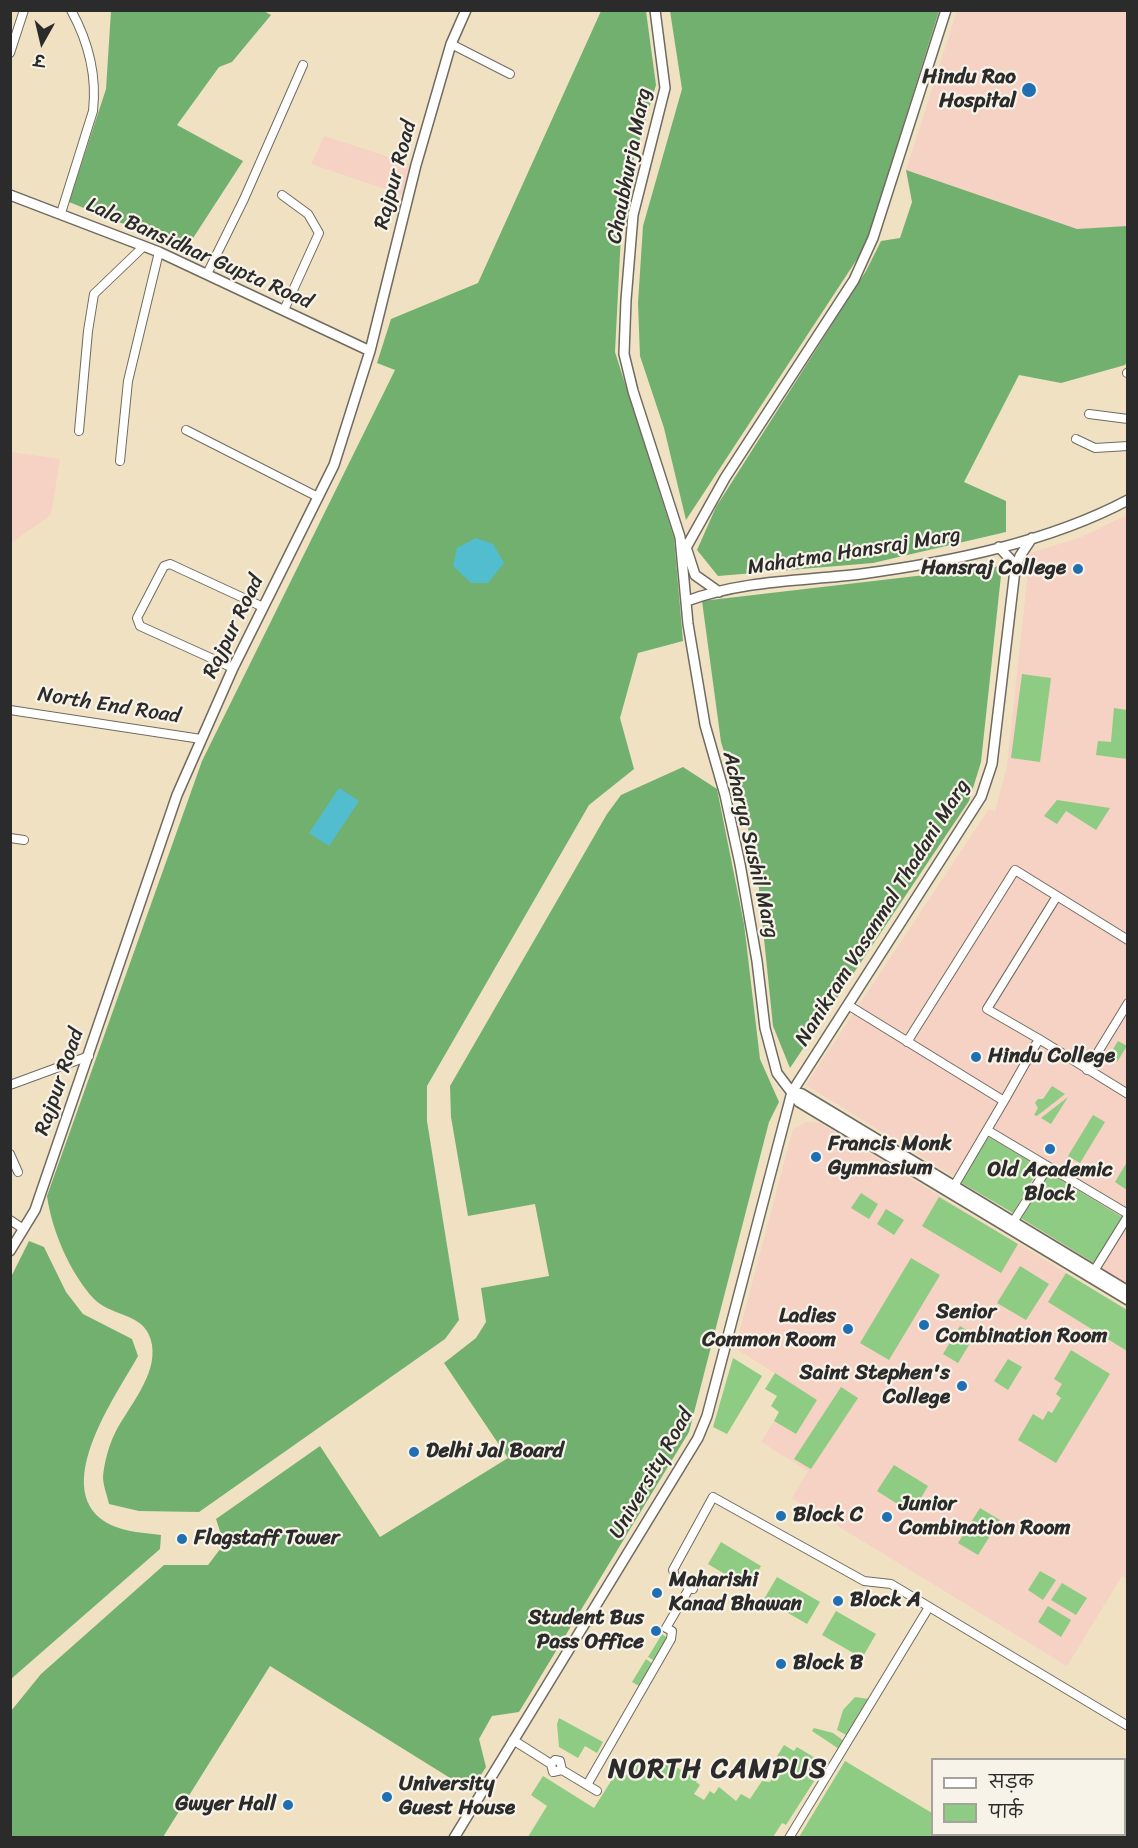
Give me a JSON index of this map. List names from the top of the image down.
{
  "streets": {
    "street": [
      "Chaubhurja Marg",
      "Rajpur Road",
      "Lala Bansidhar Gupta Road",
      "Mahatma Hansraj Marg",
      "North End Road",
      "Acharya Sushil Marg",
      "Nanikram Vasanmal Thadani Marg",
      "University Road"
    ]
  },
  "crossings": [
    ["Chaubhurja Marg", "Acharya Sushil Marg"],
    ["Rajpur Road", "Lala Bansidhar Gupta Road"],
    ["Rajpur Road", "North End Road"],
    ["Mahatma Hansraj Marg", "Acharya Sushil Marg"],
    ["Mahatma Hansraj Marg", "Nanikram Vasanmal Thadani Marg"],
    ["Acharya Sushil Marg", "Nanikram Vasanmal Thadani Marg"],
    ["Acharya Sushil Marg", "University Road"],
    ["Nanikram Vasanmal Thadani Marg", "University Road"]
  ],
  "districts": ["NORTH CAMPUS"],
  "places": [
    "Hindu Rao Hospital",
    "Hansraj College",
    "Hindu College",
    "Old Academic Block",
    "Francis Monk Gymnasium",
    "Senior Combination Room",
    "Ladies Common Room",
    "Saint Stephen's College",
    "Delhi Jal Board",
    "Block C",
    "Junior Combination Room",
    "Flagstaff Tower",
    "Maharishi Kanad Bhawan",
    "Block A",
    "Student Bus Pass Office",
    "Block B",
    "University Guest House",
    "Gwyer Hall"
  ],
  "legend": ["सड़क", "पार्क"],
  "north": "bottom"
}
